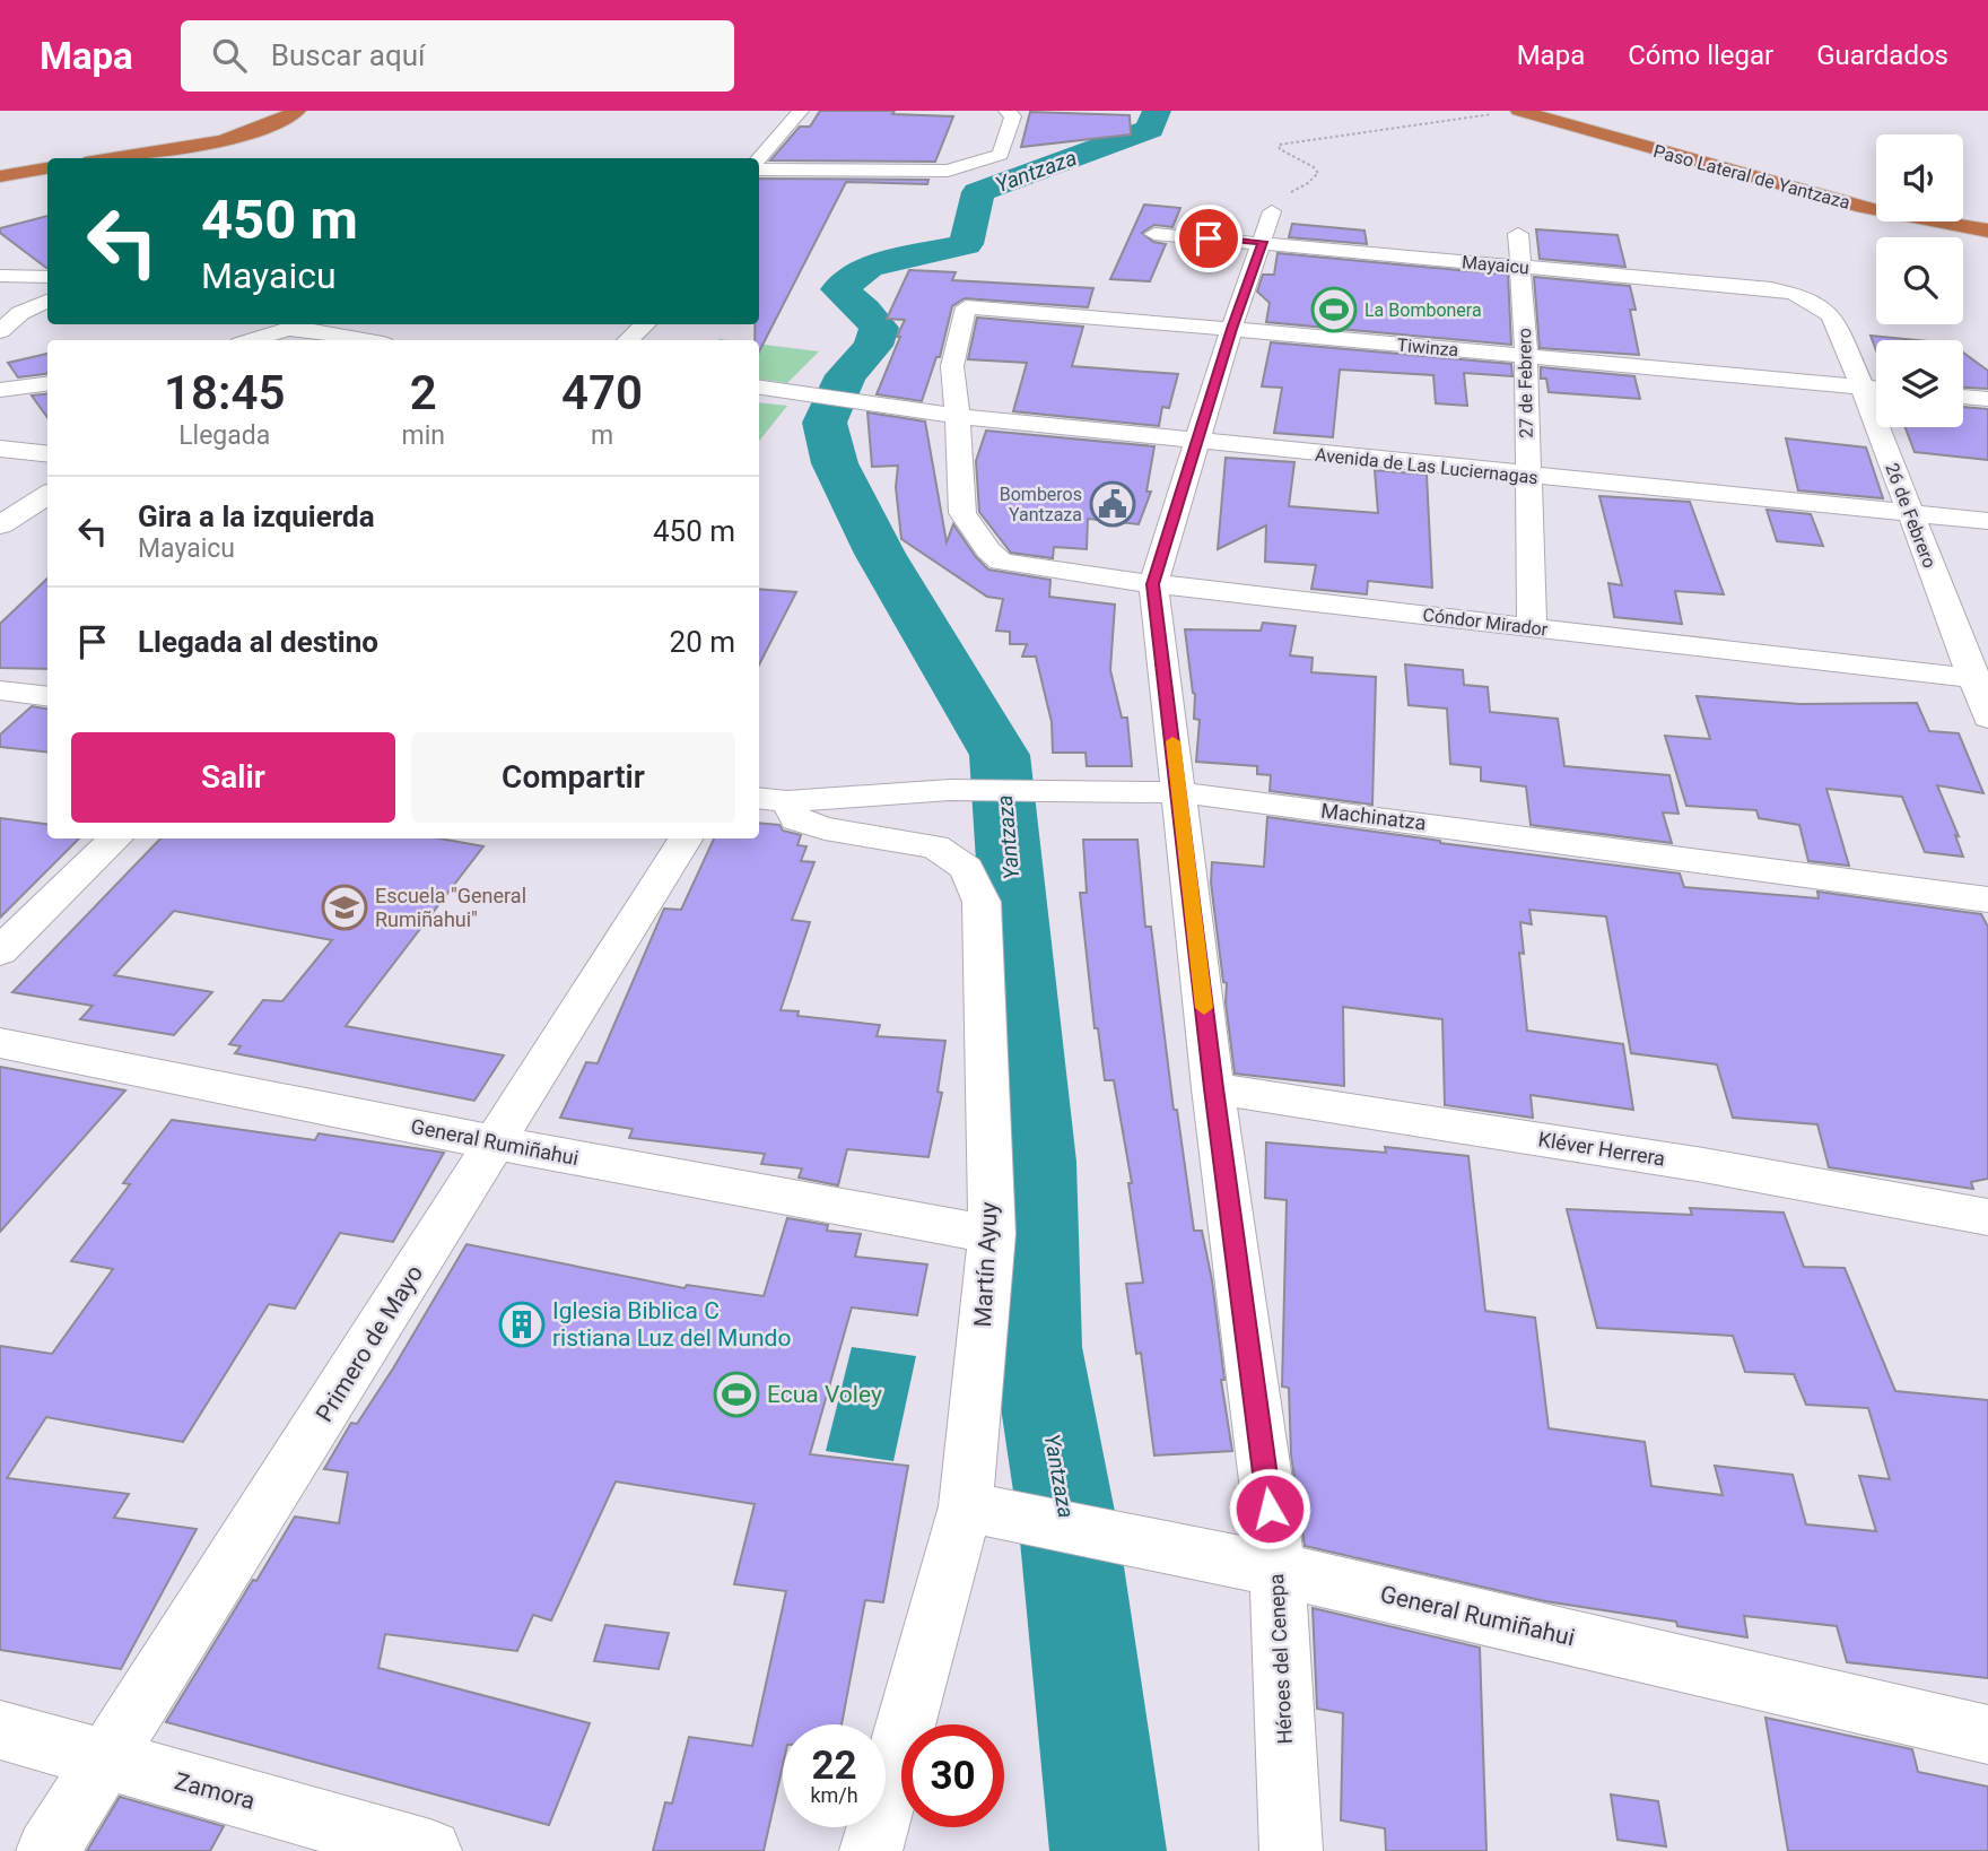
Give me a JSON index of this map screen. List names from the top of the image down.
{
  "streets": {
    "highway": ["Paso Lateral de Yantzaza"],
    "street": [
      "Mayaicu",
      "Tiwinza",
      "27 de Febrero",
      "Avenida de Las Luciernagas",
      "26 de Febrero",
      "Cóndor Mirador",
      "Machinatza",
      "General Rumiñahui",
      "Kléver Herrera",
      "Martín Ayuy",
      "Primero de Mayo",
      "Héroes del Cenepa",
      "Zamora"
    ]
  },
  "crossings": [
    ["Mayaicu", "27 de Febrero"],
    ["Mayaicu", "26 de Febrero"],
    ["Mayaicu", "Héroes del Cenepa"],
    ["Tiwinza", "27 de Febrero"],
    ["Tiwinza", "26 de Febrero"],
    ["Tiwinza", "Héroes del Cenepa"],
    ["27 de Febrero", "Avenida de Las Luciernagas"],
    ["27 de Febrero", "Cóndor Mirador"],
    ["Avenida de Las Luciernagas", "26 de Febrero"],
    ["Avenida de Las Luciernagas", "Cóndor Mirador"],
    ["Avenida de Las Luciernagas", "Héroes del Cenepa"],
    ["26 de Febrero", "Cóndor Mirador"],
    ["Cóndor Mirador", "Héroes del Cenepa"],
    ["Machinatza", "Martín Ayuy"],
    ["Machinatza", "Héroes del Cenepa"],
    ["General Rumiñahui", "Martín Ayuy"],
    ["General Rumiñahui", "Primero de Mayo"],
    ["General Rumiñahui", "Héroes del Cenepa"],
    ["Kléver Herrera", "Héroes del Cenepa"],
    ["Primero de Mayo", "Zamora"]
  ],
  "water": ["Yantzaza"],
  "places": {
    "sports": ["La Bombonera", "Ecua Voley"],
    "public building": ["Bomberos Yantzaza"],
    "school or university": ["Escuela \"General Rumiñahui\""],
    "building": ["Iglesia Biblica C ristiana Luz del Mundo"]
  },
  "page": {
    "header": "Mapa",
    "search": "Buscar aquí",
    "nav": ["Mapa", "Cómo llegar", "Guardados"],
    "turn": ["450 m", "Mayaicu"],
    "eta": [
      "18:45",
      "Llegada",
      "2",
      "min",
      "470",
      "m"
    ],
    "list": [
      {
        "name": "Gira a la izquierda",
        "note": "Mayaicu",
        "value": "450 m"
      },
      {
        "name": "Llegada al destino",
        "value": "20 m"
      }
    ],
    "buttons": ["Salir", "Compartir"],
    "speed": "22 km/h",
    "limit": "30"
  }
}
